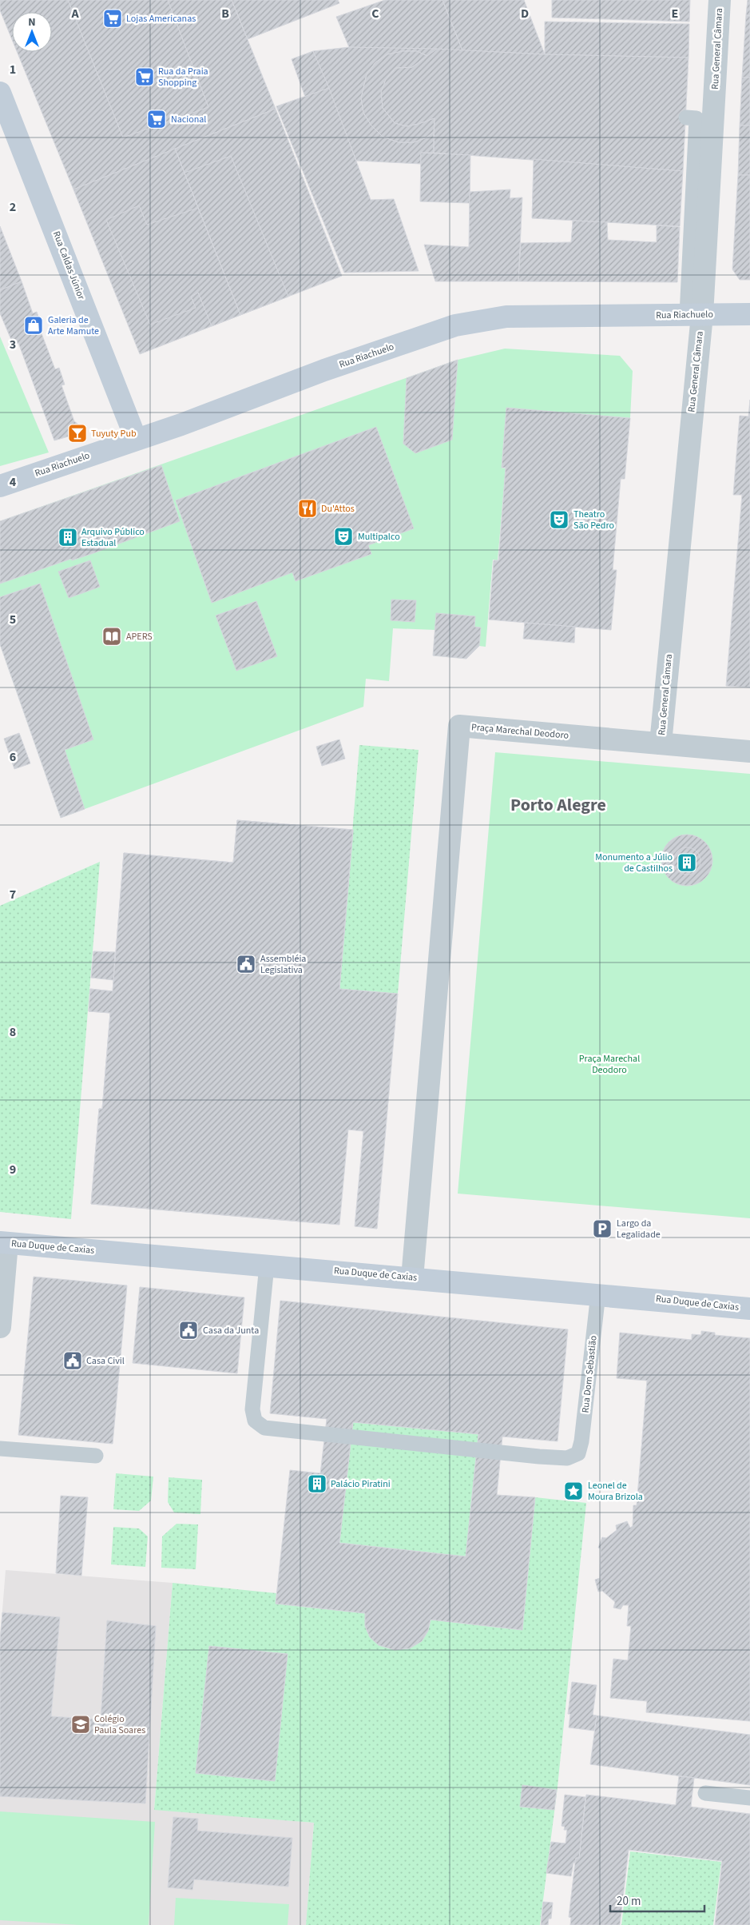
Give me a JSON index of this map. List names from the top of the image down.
{
  "streets": {
    "street": [
      "Rua General Câmara",
      "Rua Caldas Júnior",
      "Rua Riachuelo",
      "Praça Marechal Deodoro",
      "Rua Duque de Caxias"
    ],
    "lane": ["Rua Dom Sebastião"]
  },
  "crossings": [
    ["Rua General Câmara", "Rua Riachuelo"],
    ["Rua General Câmara", "Praça Marechal Deodoro"],
    ["Rua Caldas Júnior", "Rua Riachuelo"],
    ["Praça Marechal Deodoro", "Rua Duque de Caxias"],
    ["Rua Duque de Caxias", "Rua Dom Sebastião"]
  ],
  "districts": ["Porto Alegre"],
  "parks": ["Praça Marechal Deodoro"],
  "places": {
    "supermarket": ["Lojas Americanas", "Rua da Praia Shopping", "Nacional"],
    "shop": ["Galeria de Arte Mamute"],
    "bar": ["Tuyuty Pub"],
    "restaurant": ["Du'Attos"],
    "theatre": ["Theatro São Pedro", "Multipalco"],
    "building": ["Arquivo Público Estadual", "Monumento a Júlio de Castilhos", "Palácio Piratini"],
    "library": ["APERS"],
    "public building": ["Assembléia Legislativa", "Casa da Junta", "Casa Civil"],
    "parking": ["Largo da Legalidade"],
    "place": ["Leonel de Moura Brizola"],
    "school or university": ["Colégio Paula Soares"]
  },
  "scale_bar": "20 m",
  "north": "top",
  "grid": {
    "columns": [
      "A",
      "B",
      "C",
      "D",
      "E"
    ],
    "rows": [
      "1",
      "2",
      "3",
      "4",
      "5",
      "6",
      "7",
      "8",
      "9"
    ]
  }
}
